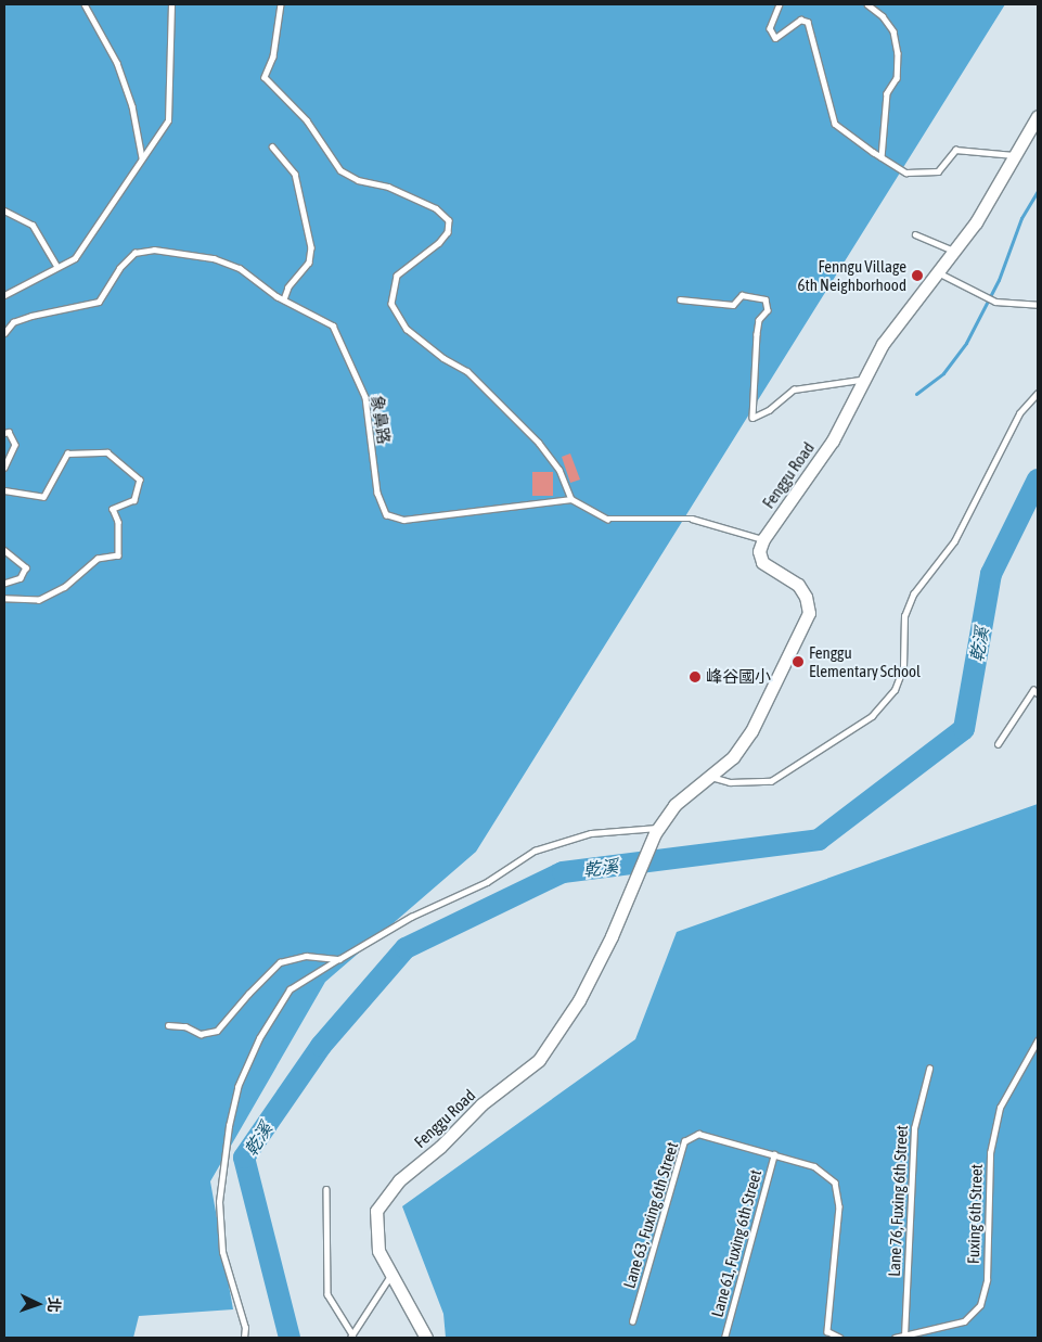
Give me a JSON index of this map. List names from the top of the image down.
{
  "streets": {
    "street": ["Fenggu Road"],
    "lane": [
      "象鼻路",
      "Lane 76, Fuxing 6th Street",
      "Fuxing 6th Street",
      "Lane 63, Fuxing 6th Street",
      "Lane 61, Fuxing 6th Street"
    ]
  },
  "crossings": [
    ["Lane 76, Fuxing 6th Street", "Fuxing 6th Street"],
    ["Lane 63, Fuxing 6th Street", "Lane 61, Fuxing 6th Street"]
  ],
  "water": ["乾溪"],
  "places": ["Fenngu Village 6th Neighborhood", "Fenggu Elementary School", "峰谷國小"],
  "north": "right"
}
